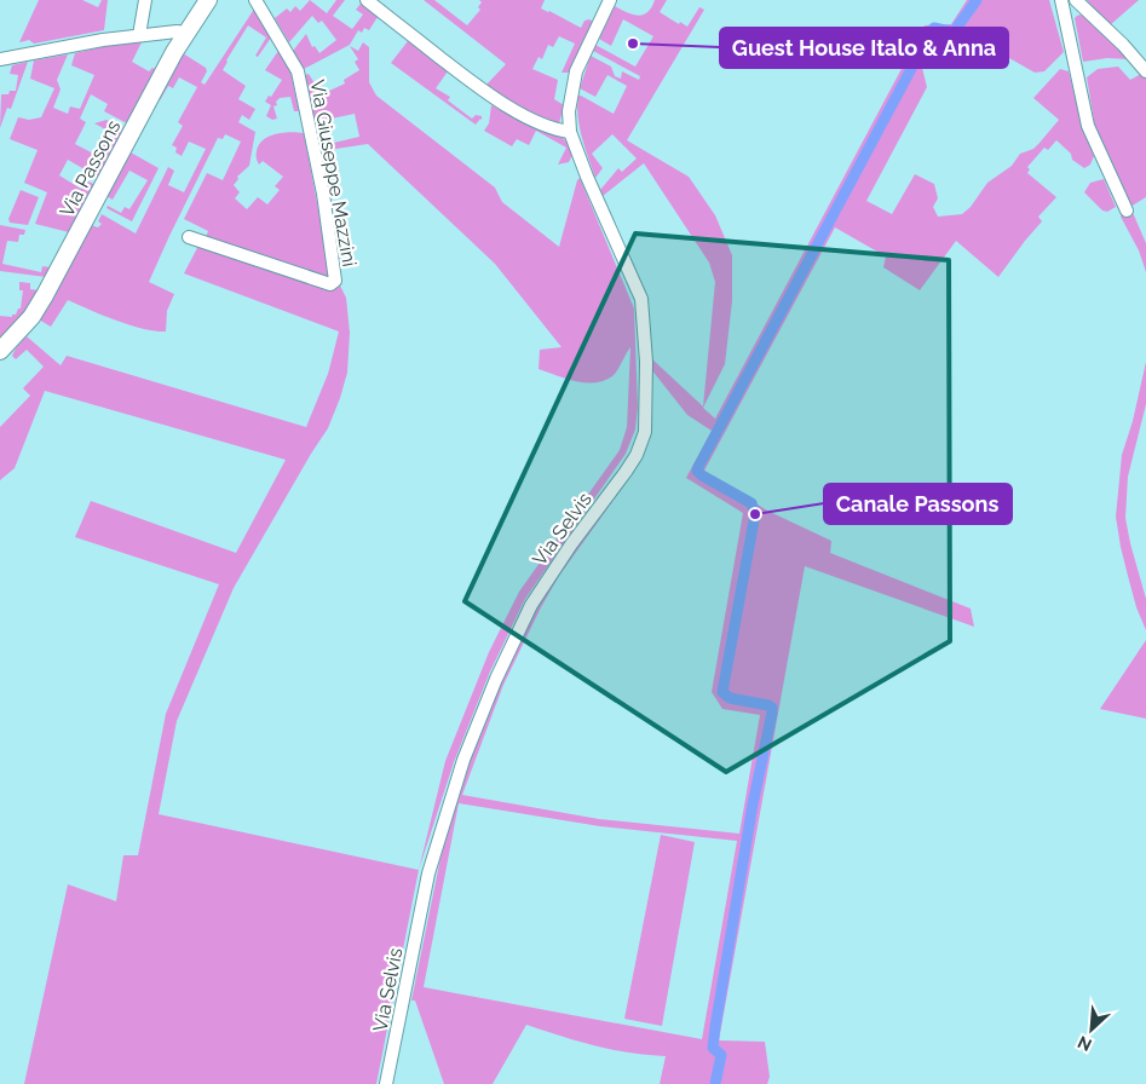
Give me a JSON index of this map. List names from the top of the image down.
{
  "streets": {
    "street": ["Via Passons", "Via Giuseppe Mazzini", "Via Selvis"]
  },
  "places": ["Guest House Italo & Anna", "Canale Passons"],
  "north": "bottom left"
}
